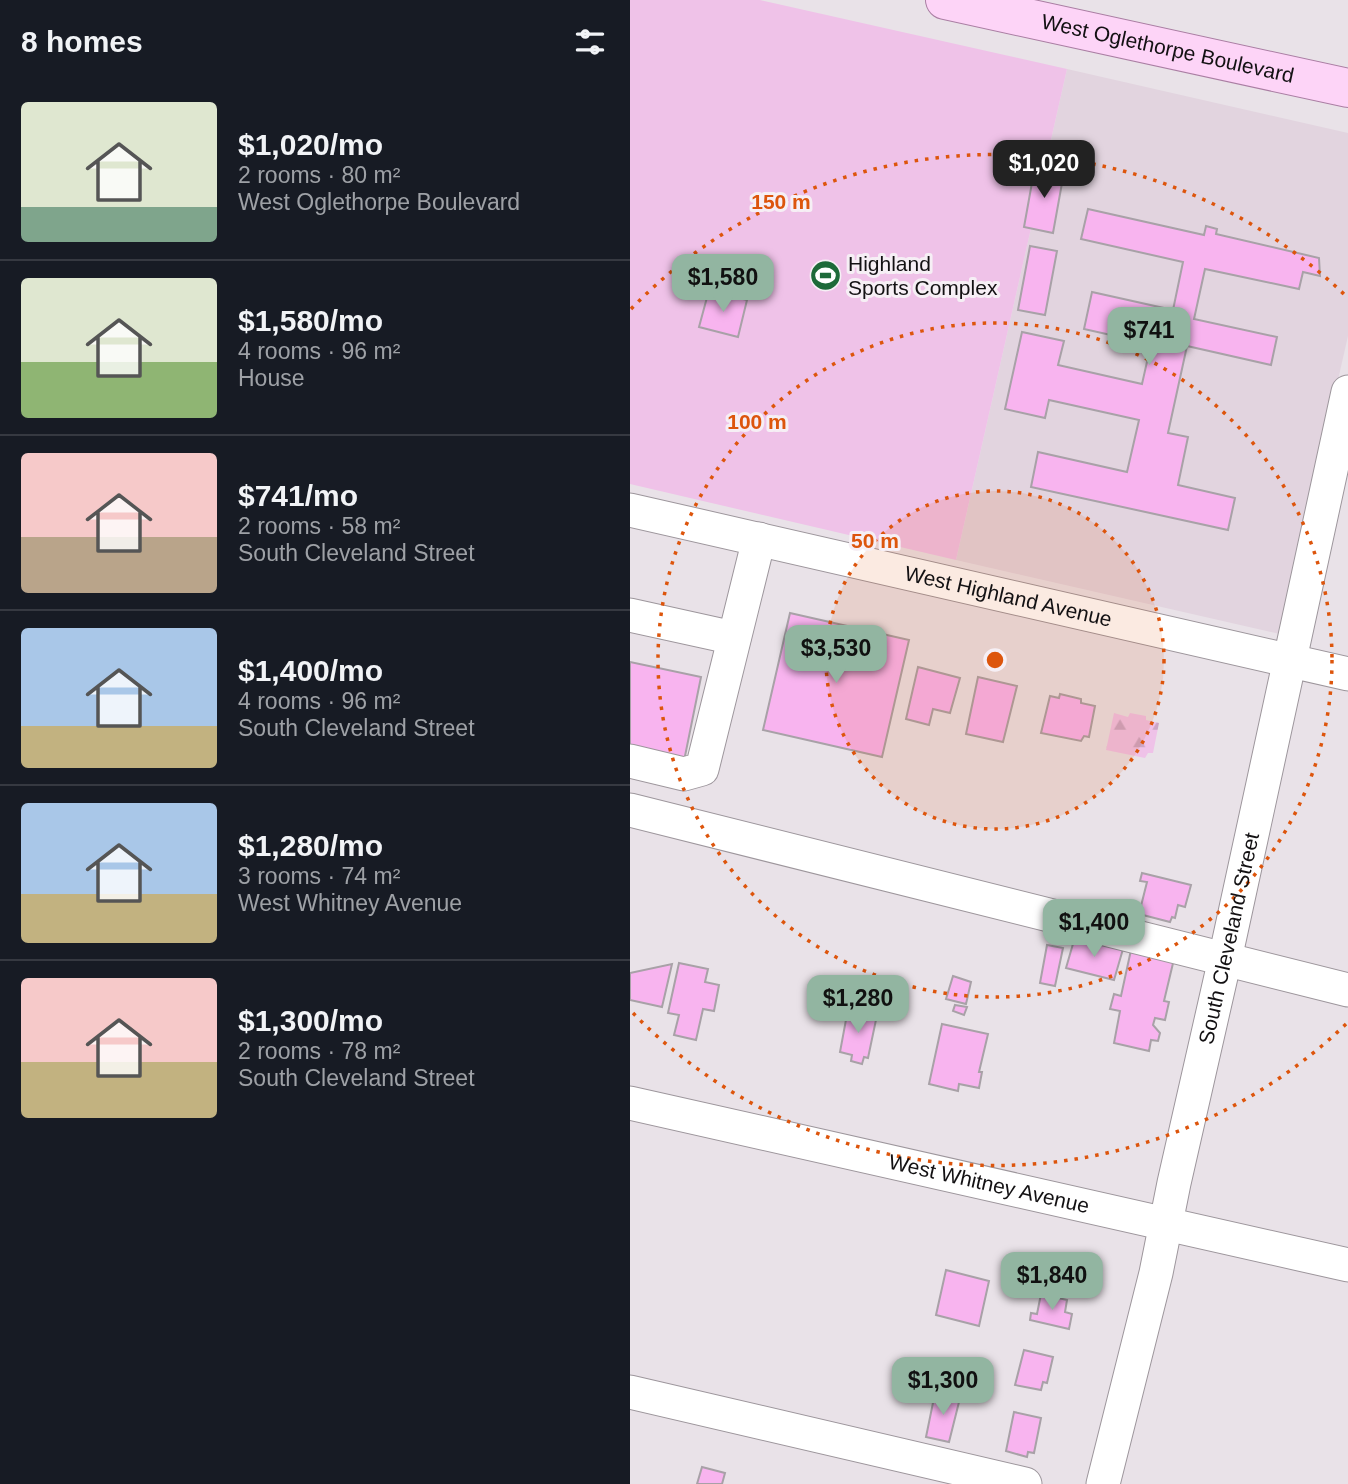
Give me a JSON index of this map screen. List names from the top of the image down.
{
  "streets": {
    "main road": ["West Oglethorpe Boulevard"],
    "street": ["West Highland Avenue", "South Cleveland Street", "West Whitney Avenue"]
  },
  "crossings": [
    ["West Highland Avenue", "South Cleveland Street"],
    ["South Cleveland Street", "West Whitney Avenue"]
  ],
  "places": {
    "sports": ["Highland Sports Complex"]
  },
  "page": {
    "heading": "8 homes",
    "list": [
      {
        "name": "$1,020/mo",
        "note": "2 rooms · 80 m² · West Oglethorpe Boulevard"
      },
      {
        "name": "$1,580/mo",
        "note": "4 rooms · 96 m² · House"
      },
      {
        "name": "$741/mo",
        "note": "2 rooms · 58 m² · South Cleveland Street"
      },
      {
        "name": "$1,400/mo",
        "note": "4 rooms · 96 m² · South Cleveland Street"
      },
      {
        "name": "$1,280/mo",
        "note": "3 rooms · 74 m² · West Whitney Avenue"
      },
      {
        "name": "$1,300/mo",
        "note": "2 rooms · 78 m² · South Cleveland Street"
      }
    ],
    "price": [
      "$1,020",
      "$1,580",
      "$741",
      "$3,530",
      "$1,400",
      "$1,280",
      "$1,840",
      "$1,300"
    ]
  },
  "rings": ["150 m", "100 m", "50 m"]
}
